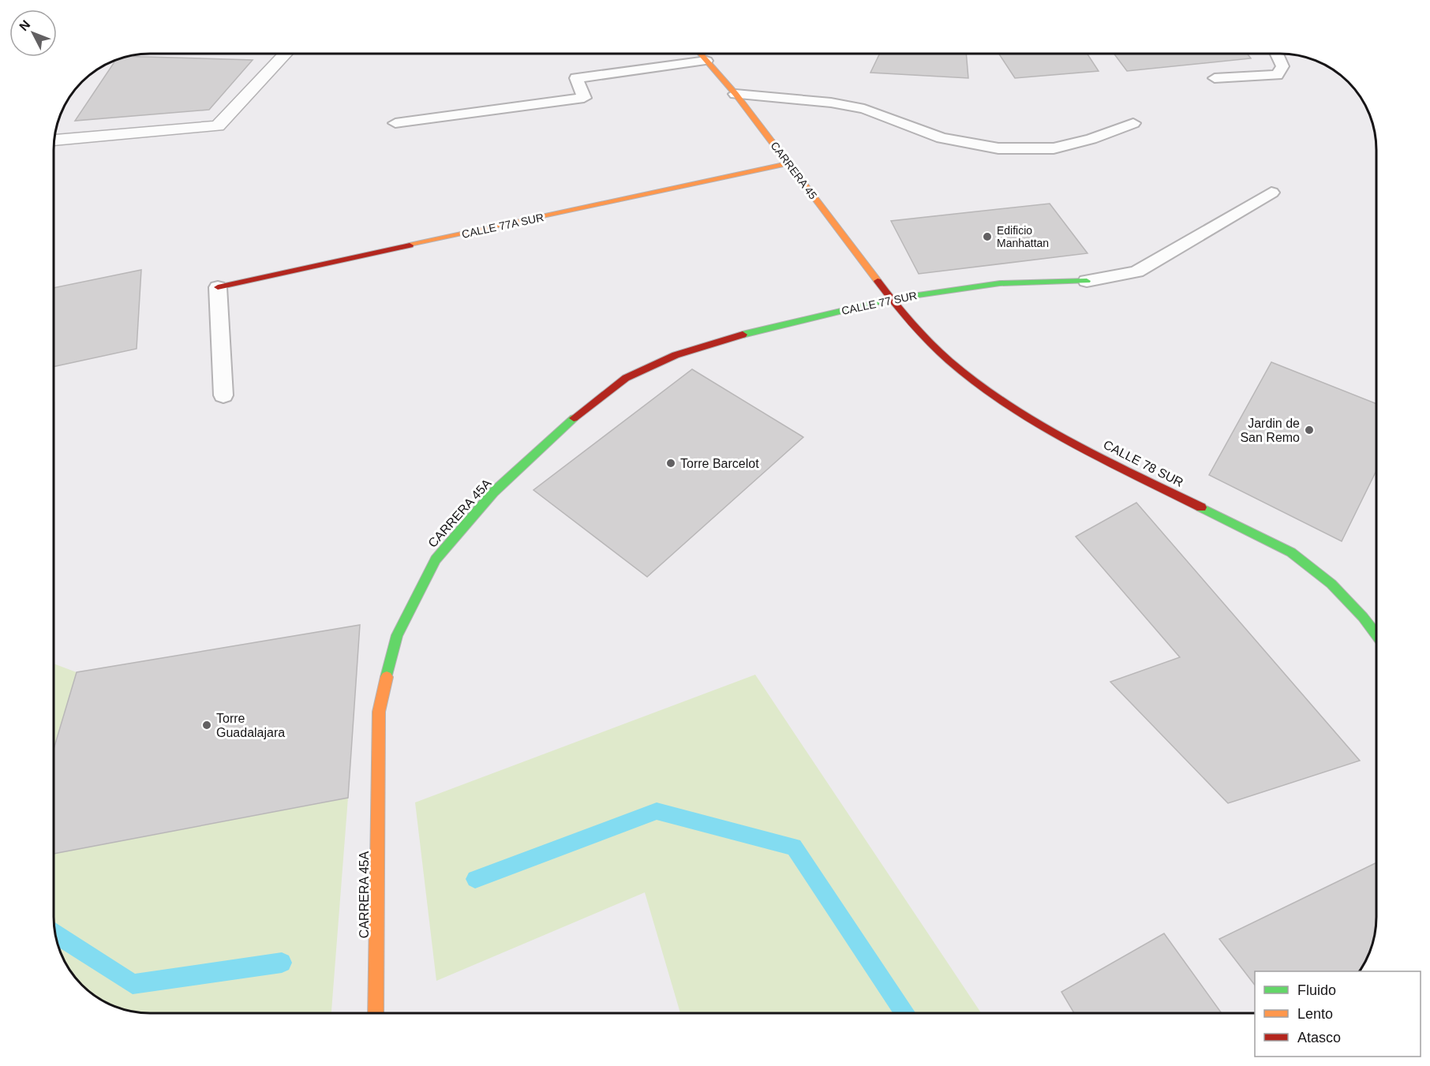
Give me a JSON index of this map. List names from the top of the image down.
{
  "streets": {
    "street": [
      "CARRERA 45",
      "CALLE 77A SUR",
      "CALLE 77 SUR",
      "CALLE 78 SUR",
      "CARRERA 45A"
    ]
  },
  "crossings": [
    ["CARRERA 45", "CALLE 77A SUR"],
    ["CARRERA 45", "CALLE 77 SUR"],
    ["CARRERA 45", "CALLE 78 SUR"],
    ["CALLE 77 SUR", "CALLE 78 SUR"],
    ["CALLE 77 SUR", "CARRERA 45A"]
  ],
  "places": [
    "Edificio Manhattan",
    "Jardin de San Remo",
    "Torre Barcelot",
    "Torre Guadalajara"
  ],
  "legend": ["Fluido", "Lento", "Atasco"],
  "north": "top left"
}
